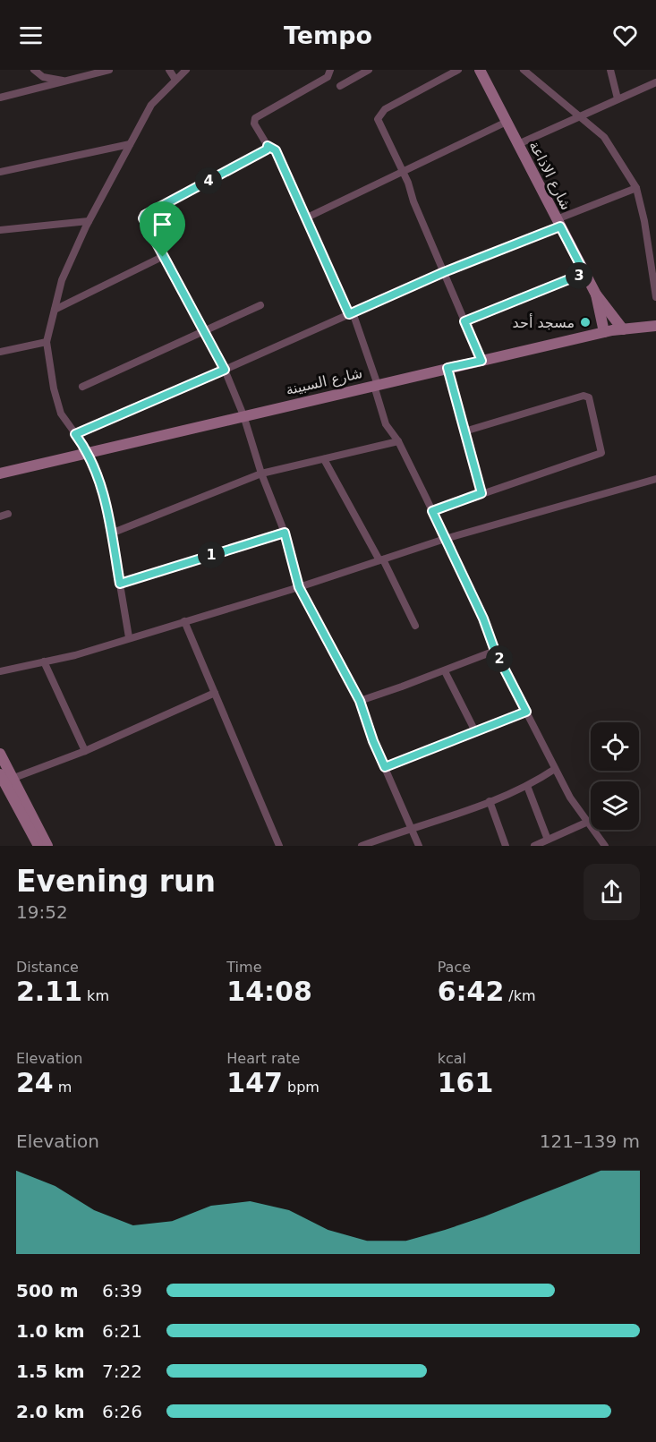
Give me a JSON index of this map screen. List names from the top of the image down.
{
  "streets": {
    "main road": ["شارع الاذاعة", "شارع السبينة"]
  },
  "crossings": [
    ["شارع الاذاعة", "شارع السبينة"]
  ],
  "places": ["مسجد أحد"],
  "page": {
    "header": "Tempo",
    "pins": [
      "4",
      "3",
      "1",
      "2"
    ],
    "heading": ["Evening run", "19:52"],
    "stats": [
      ["Distance", "2.11 km"],
      ["Time", "14:08"],
      ["Pace", "6:42 /km"],
      ["Elevation", "24 m"],
      ["Heart rate", "147 bpm"],
      ["kcal", "161"]
    ],
    "chart": ["Elevation", "121–139 m"],
    "list": [
      {
        "name": "500 m",
        "note": "6:39"
      },
      {
        "name": "1.0 km",
        "note": "6:21"
      },
      {
        "name": "1.5 km",
        "note": "7:22"
      },
      {
        "name": "2.0 km",
        "note": "6:26"
      }
    ]
  }
}
